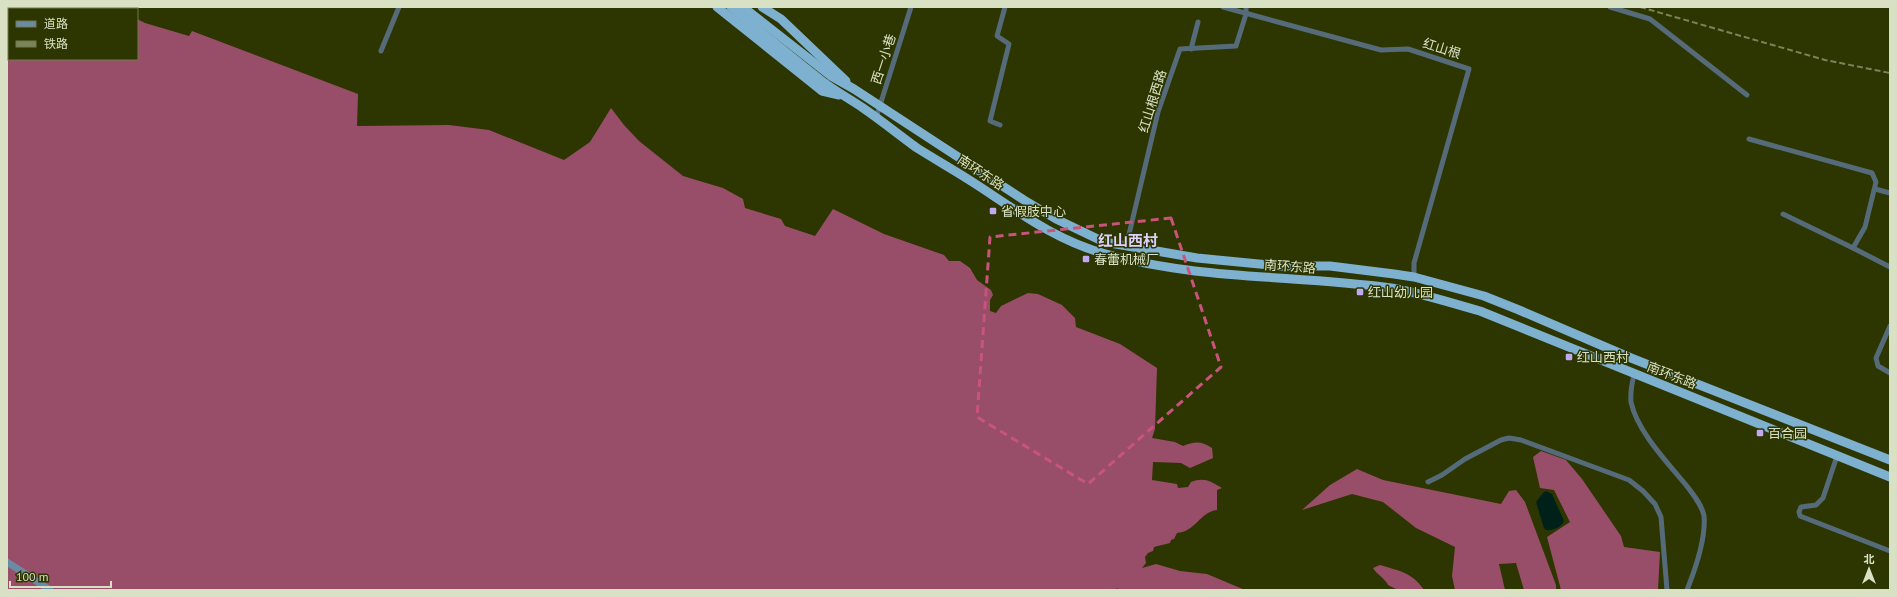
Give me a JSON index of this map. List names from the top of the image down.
{
  "streets": {
    "highway": ["南环东路"],
    "street": ["红山根", "西一小巷", "红山根西路"]
  },
  "crossings": [
    ["红山根", "红山根西路"],
    ["红山根", "南环东路"],
    ["西一小巷", "南环东路"],
    ["红山根西路", "南环东路"]
  ],
  "districts": ["红山西村"],
  "places": {
    "transit": [
      "省假肢中心",
      "春蕾机械厂",
      "红山幼儿园",
      "红山西村",
      "百合园"
    ]
  },
  "legend": ["道路", "铁路"],
  "scale_bar": "100 m",
  "north": "top"
}
